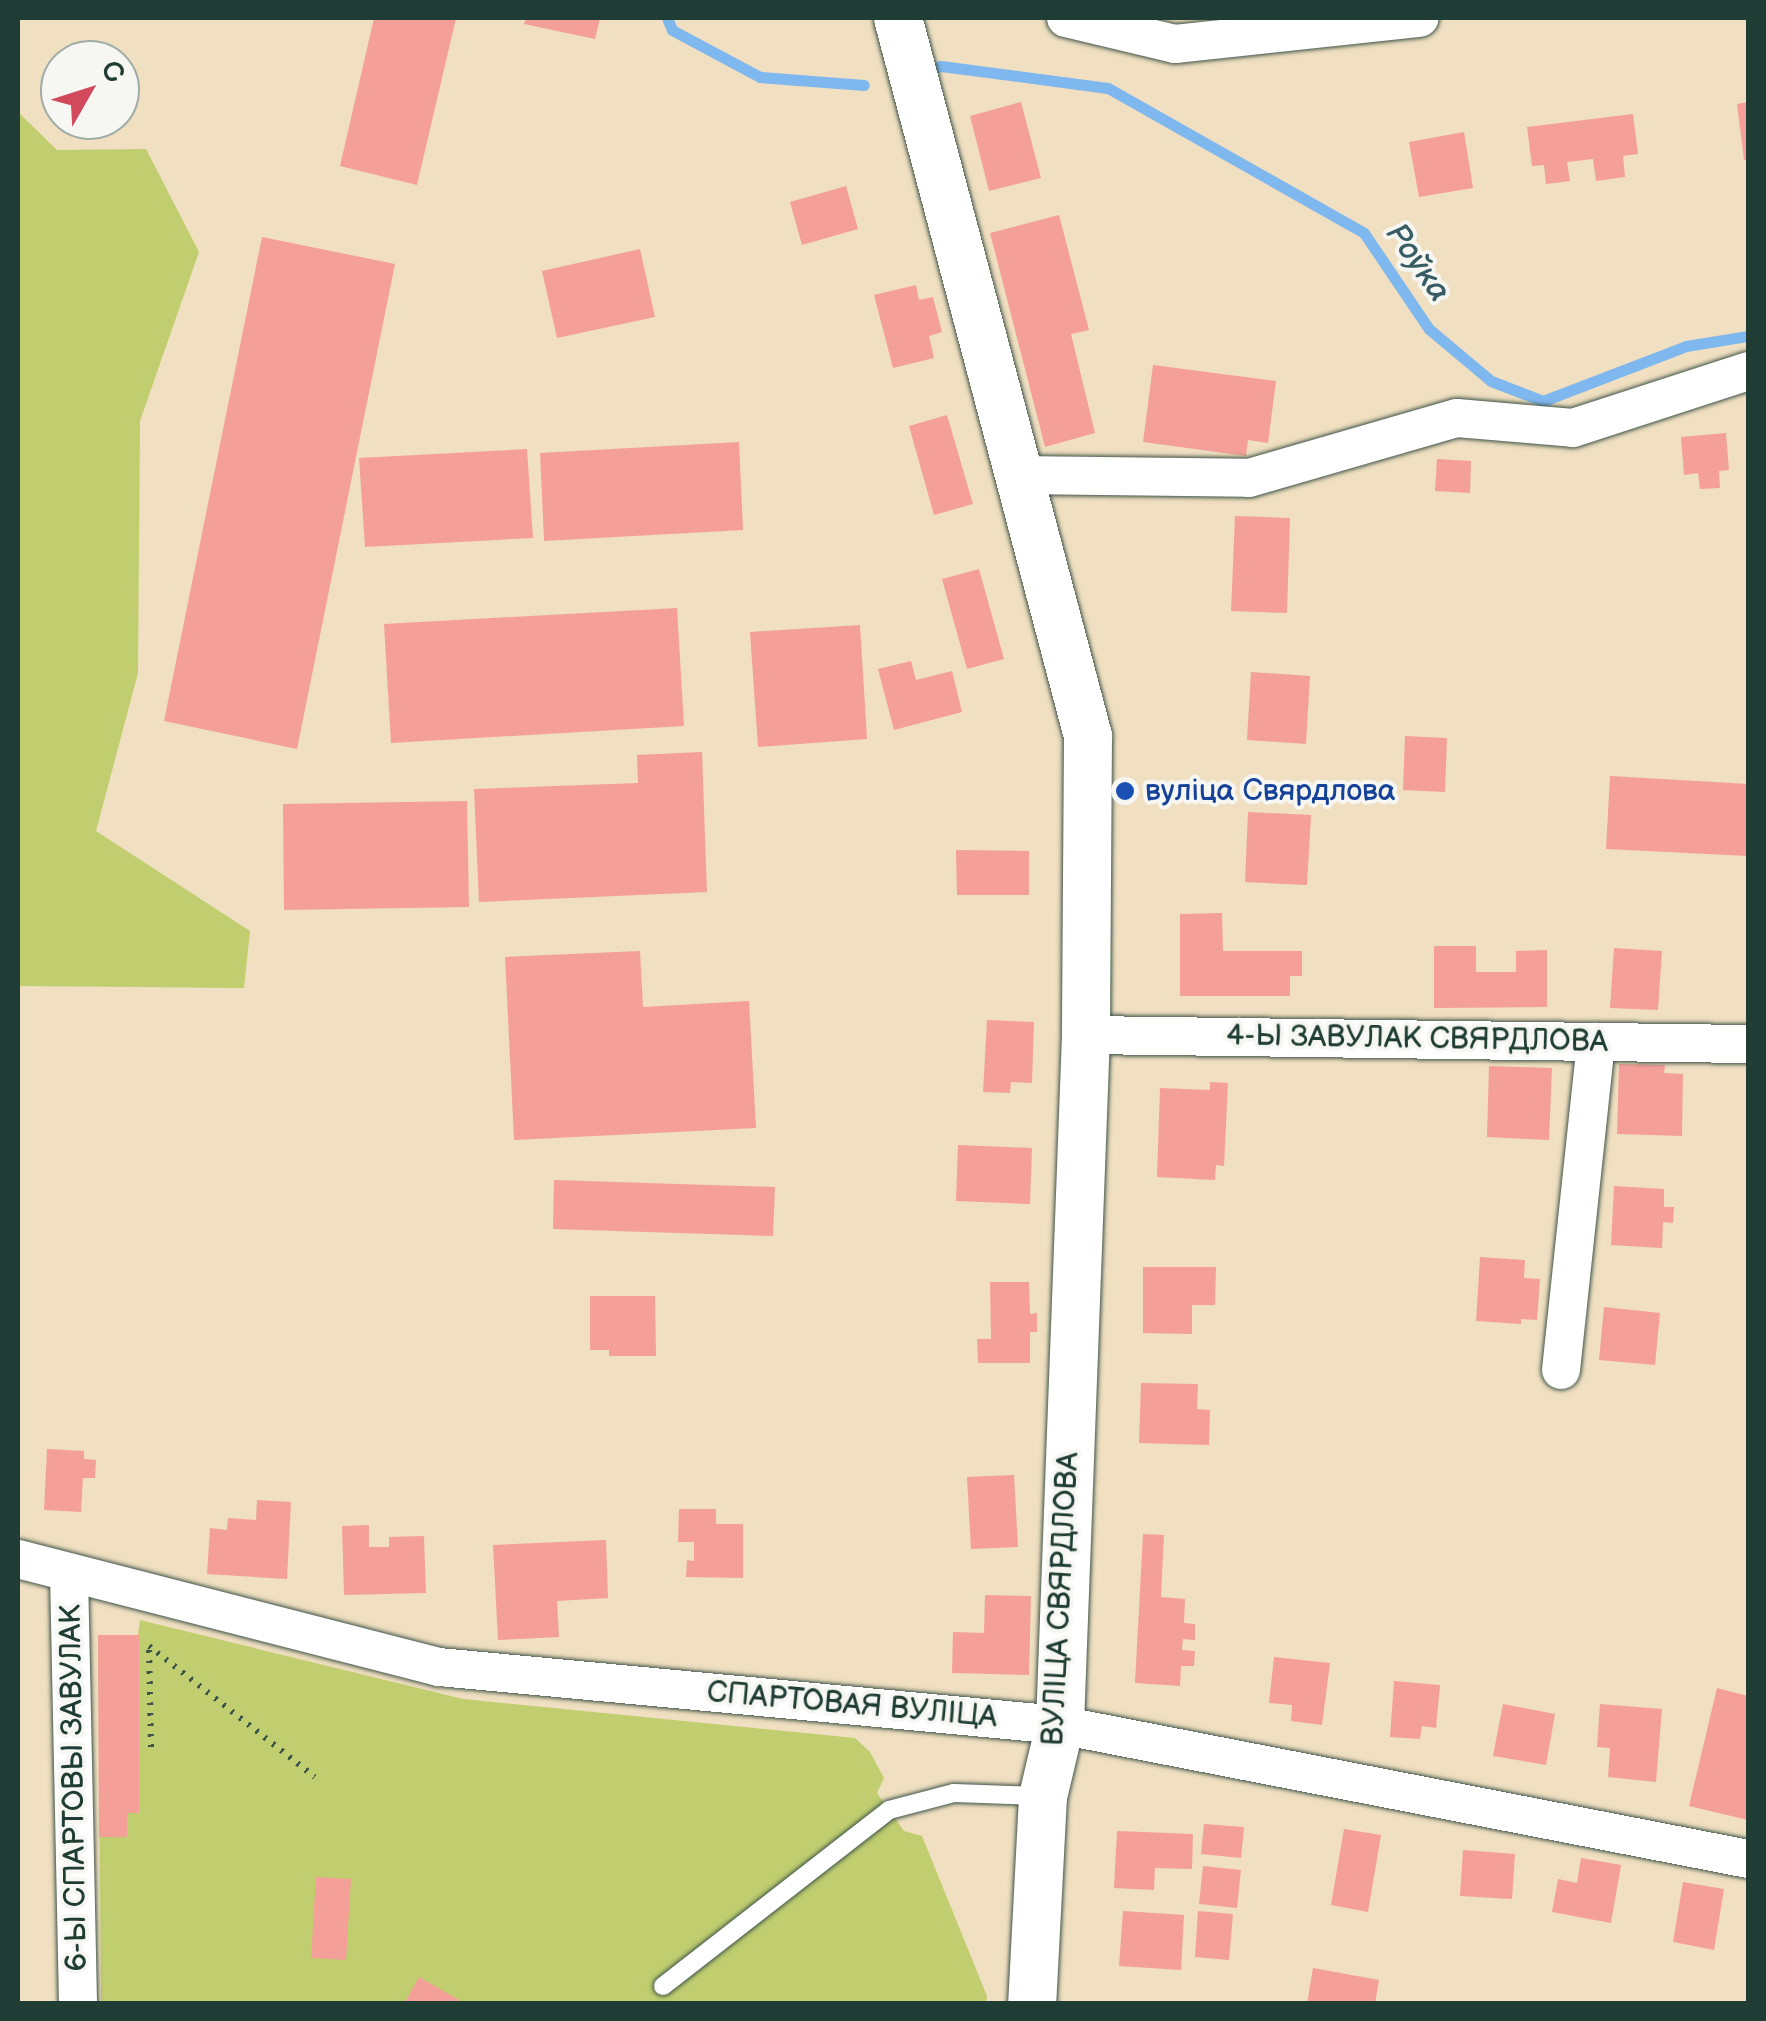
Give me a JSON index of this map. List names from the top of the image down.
{
  "streets": {
    "street": [
      "4-Ы ЗАВУЛАК СВЯРДЛОВА",
      "ВУЛІЦА СВЯРДЛОВА",
      "СПАРТОВАЯ ВУЛІЦА",
      "6-Ы СПАРТОВЫ ЗАВУЛАК"
    ]
  },
  "crossings": [
    ["4-Ы ЗАВУЛАК СВЯРДЛОВА", "ВУЛІЦА СВЯРДЛОВА"],
    ["ВУЛІЦА СВЯРДЛОВА", "СПАРТОВАЯ ВУЛІЦА"],
    ["СПАРТОВАЯ ВУЛІЦА", "6-Ы СПАРТОВЫ ЗАВУЛАК"]
  ],
  "water": ["Роўка"],
  "places": ["вуліца Свярдлова"],
  "north": "top right"
}
